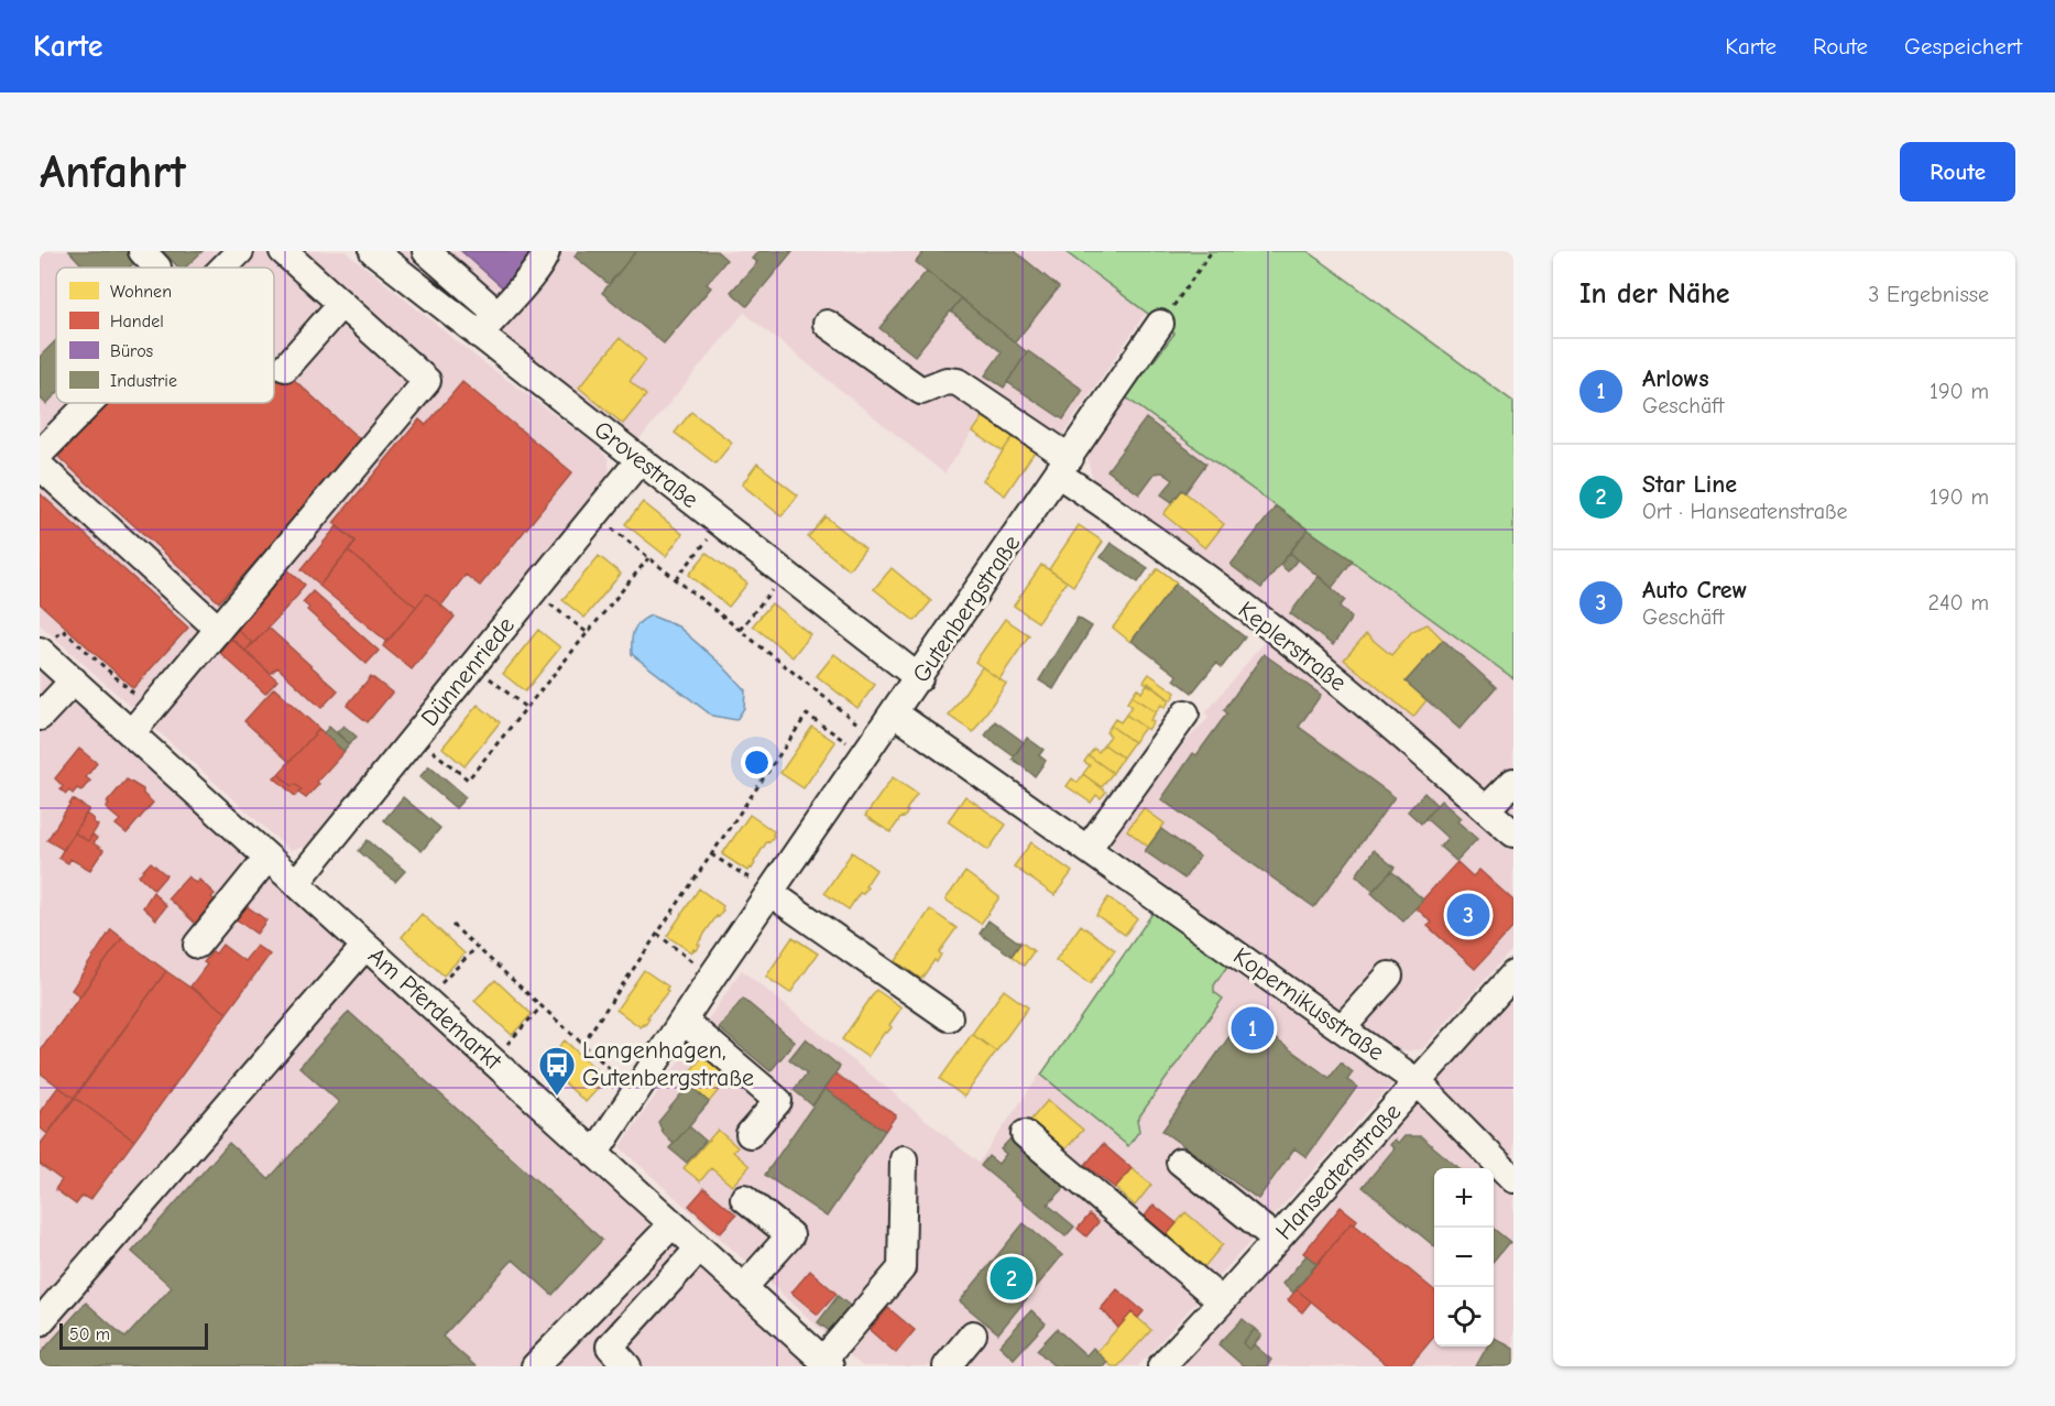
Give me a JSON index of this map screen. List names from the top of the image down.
{
  "streets": {
    "street": [
      "Grovestraße",
      "Gutenbergstraße",
      "Keplerstraße",
      "Dünnenriede",
      "Kopernikusstraße",
      "Am Pferdemarkt",
      "Hanseatenstraße"
    ]
  },
  "crossings": [
    ["Grovestraße", "Gutenbergstraße"],
    ["Grovestraße", "Dünnenriede"],
    ["Gutenbergstraße", "Keplerstraße"],
    ["Gutenbergstraße", "Kopernikusstraße"],
    ["Gutenbergstraße", "Am Pferdemarkt"],
    ["Dünnenriede", "Am Pferdemarkt"],
    ["Kopernikusstraße", "Hanseatenstraße"]
  ],
  "places": {
    "bus stop": ["Langenhagen, Gutenbergstraße"]
  },
  "legend": [
    "Wohnen",
    "Handel",
    "Büros",
    "Industrie"
  ],
  "scale_bar": "50 m",
  "page": {
    "header": "Karte",
    "nav": ["Karte", "Route", "Gespeichert"],
    "buttons": "Route",
    "title": "Anfahrt",
    "heading": ["In der Nähe", "3 Ergebnisse"],
    "list": [
      {
        "mark": "1",
        "name": "Arlows",
        "note": "Geschäft",
        "value": "190 m"
      },
      {
        "mark": "2",
        "name": "Star Line",
        "note": "Ort · Hanseatenstraße",
        "value": "190 m"
      },
      {
        "mark": "3",
        "name": "Auto Crew",
        "note": "Geschäft",
        "value": "240 m"
      }
    ],
    "pins": ["3", "1", "2"],
    "map_buttons": ["+", "−"],
    "scale": "50 m"
  }
}
